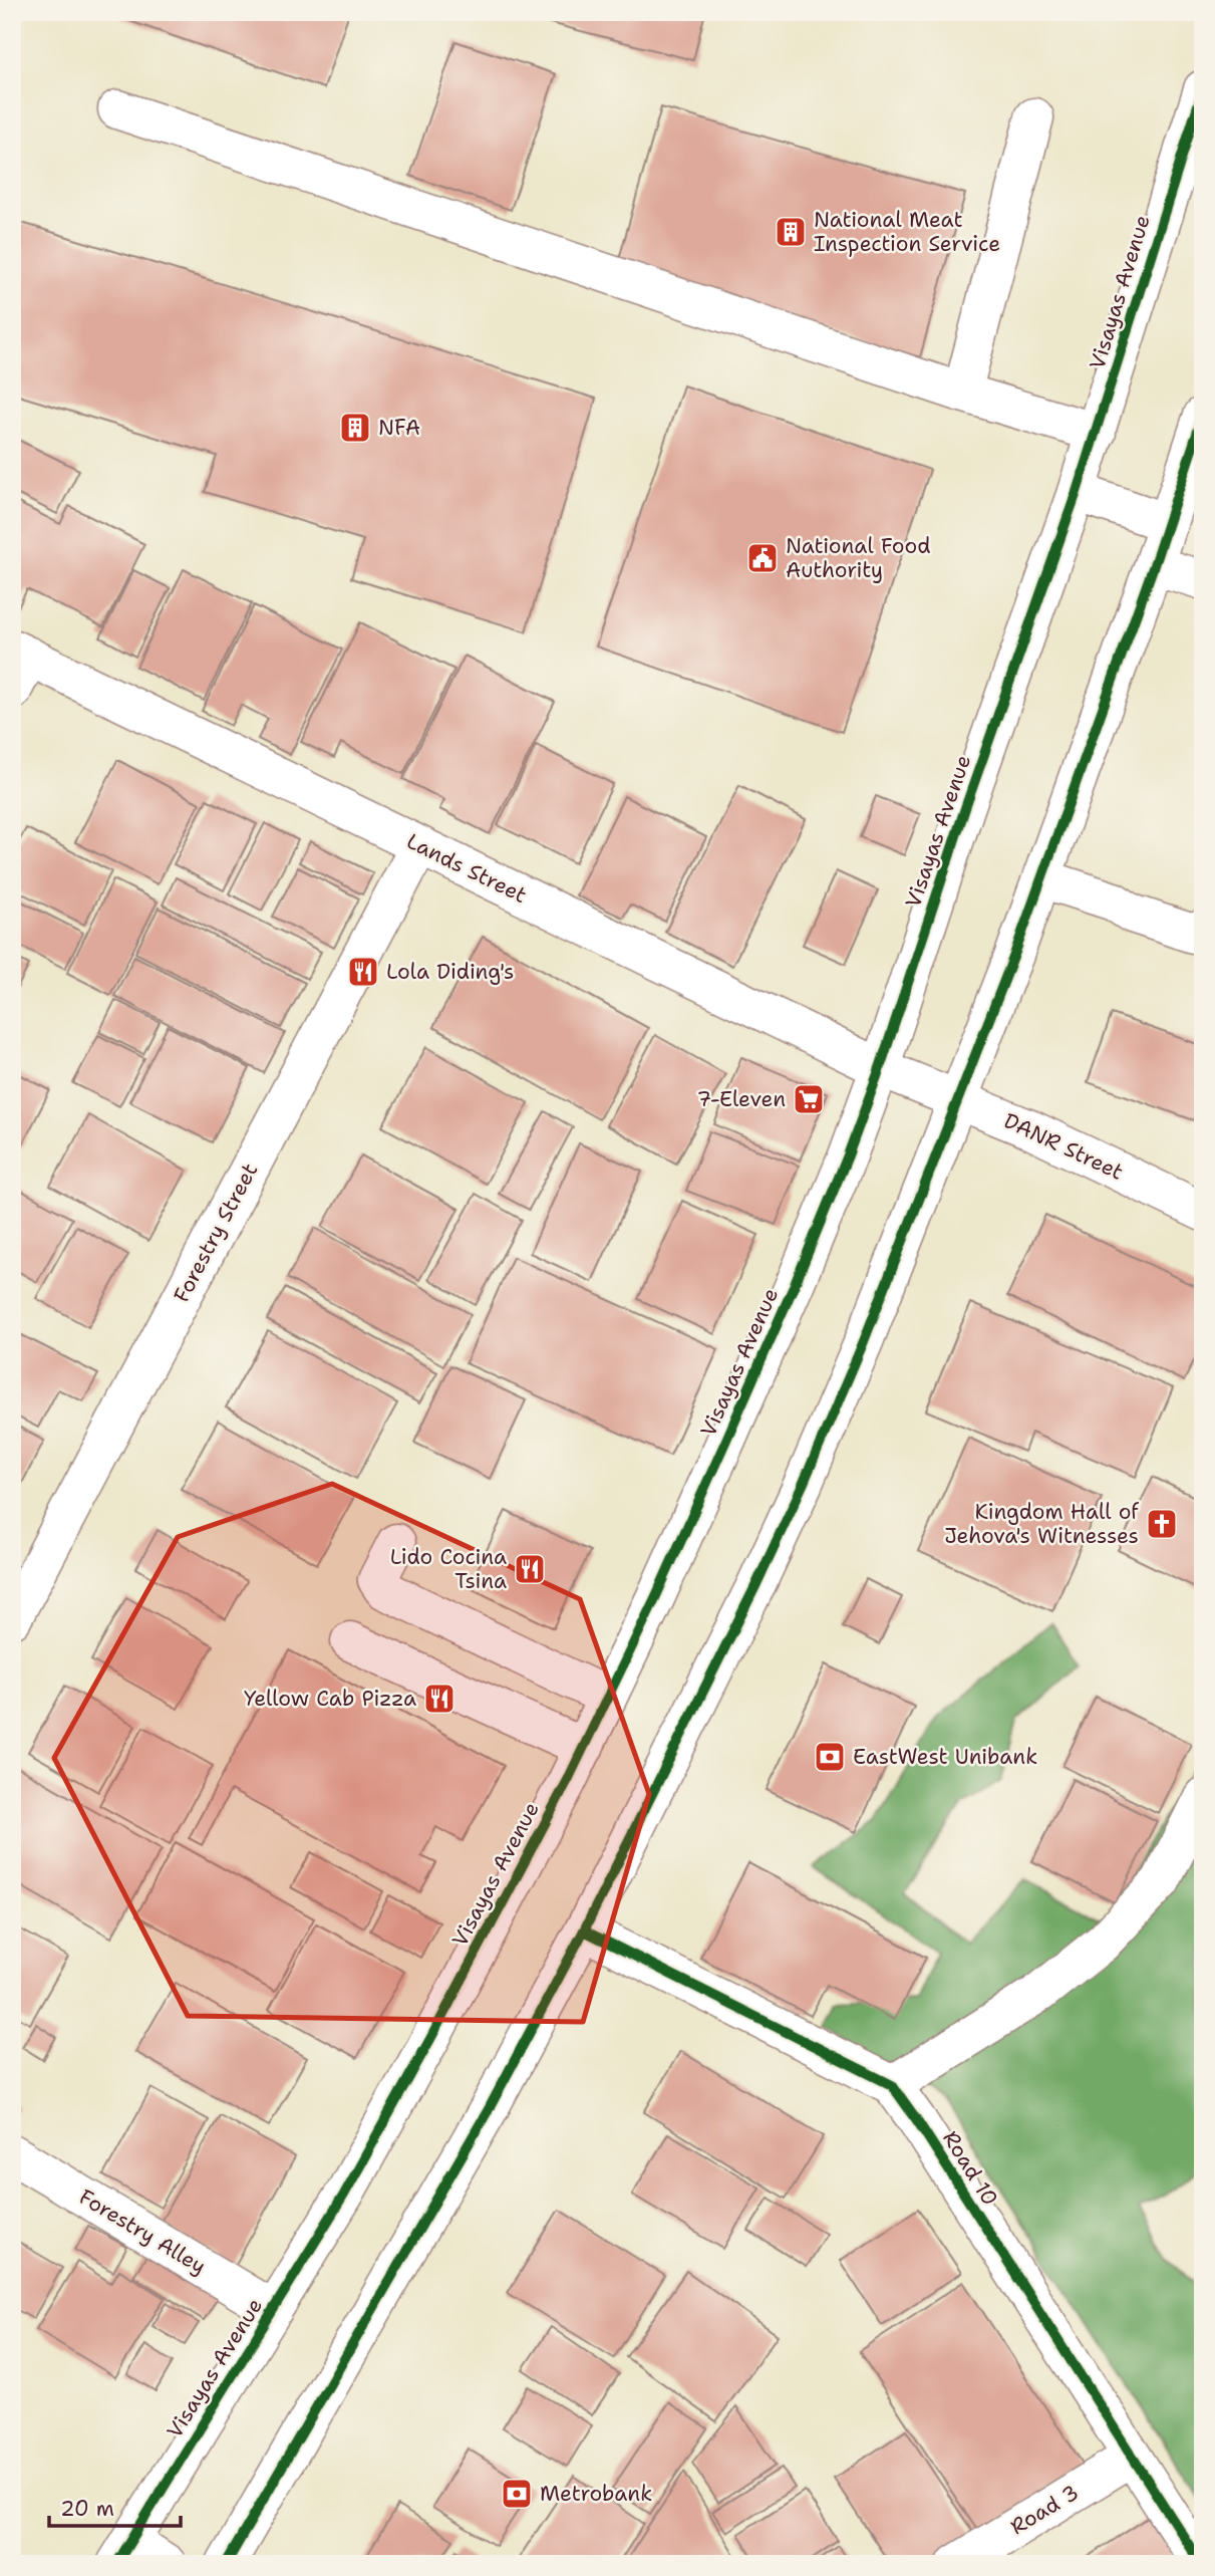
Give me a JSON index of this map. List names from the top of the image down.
{
  "streets": {
    "main road": [
      "Visayas Avenue",
      "Lands Street",
      "DANR Street",
      "Forestry Street",
      "Road 10",
      "Forestry Alley",
      "Road 3"
    ]
  },
  "crossings": [
    ["Visayas Avenue", "Lands Street"],
    ["Visayas Avenue", "Forestry Alley"],
    ["Lands Street", "DANR Street"],
    ["Lands Street", "Forestry Street"],
    ["Road 10", "Road 3"]
  ],
  "places": {
    "building": ["National Meat Inspection Service", "NFA"],
    "public building": ["National Food Authority"],
    "restaurant": ["Lola Diding's", "Lido Cocina Tsina", "Yellow Cab Pizza"],
    "supermarket": ["7-Eleven"],
    "church": ["Kingdom Hall of Jehova's Witnesses"],
    "bank": ["EastWest Unibank", "Metrobank"]
  },
  "scale_bar": "20 m"
}
